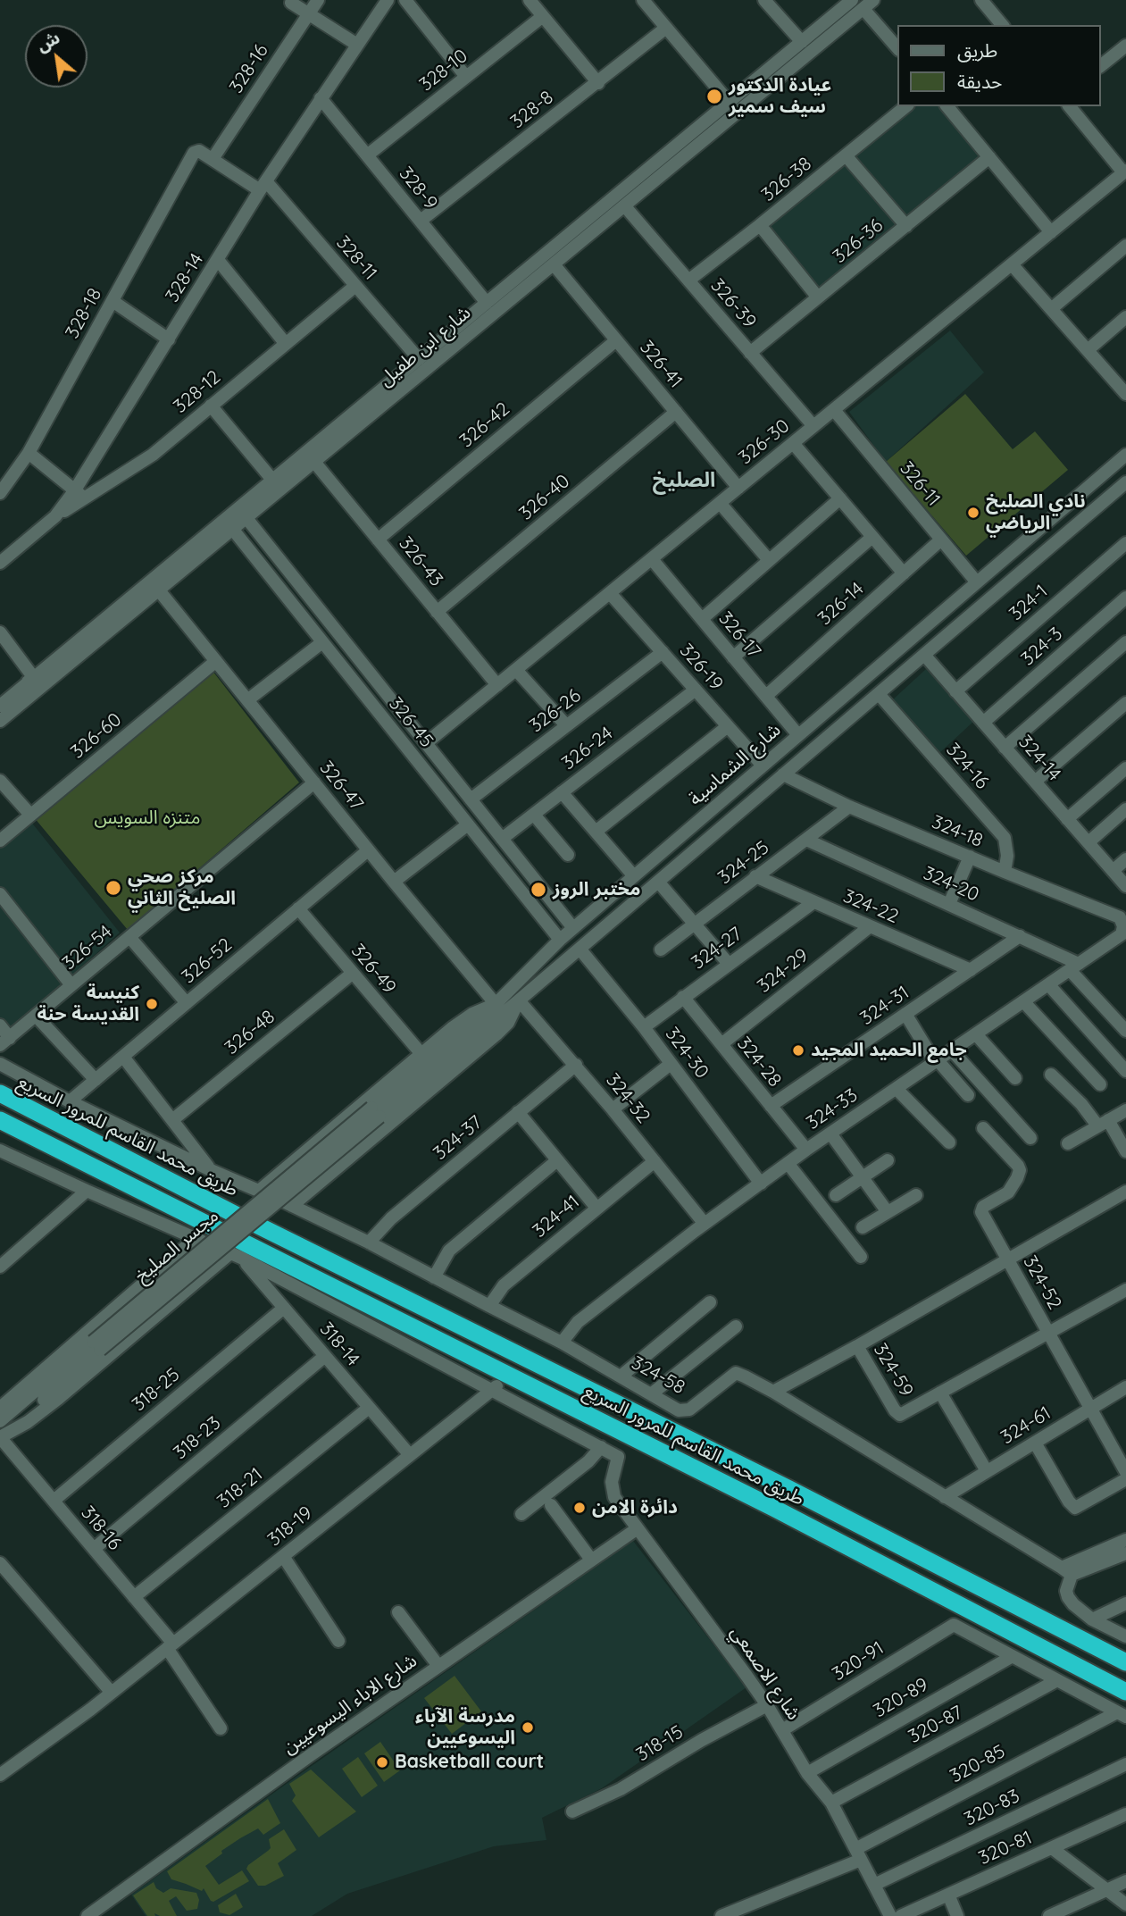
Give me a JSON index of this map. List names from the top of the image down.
{
  "streets": {
    "highway": ["طريق محمد القاسم للمرور السريع"],
    "street": [
      "328-16",
      "328-10",
      "328-8",
      "326-38",
      "328-9",
      "326-36",
      "328-11",
      "328-14",
      "326-39",
      "328-18",
      "شارع ابن طفيل",
      "326-41",
      "328-12",
      "326-42",
      "326-30",
      "326-11",
      "326-40",
      "326-43",
      "324-1",
      "326-14",
      "326-17",
      "324-3",
      "326-19",
      "326-26",
      "326-45",
      "326-60",
      "326-24",
      "324-14",
      "شارع الشماسية",
      "324-16",
      "326-47",
      "324-18",
      "324-25",
      "324-20",
      "324-22",
      "326-54",
      "324-27",
      "326-52",
      "326-49",
      "324-29",
      "324-31",
      "326-48",
      "324-30",
      "324-28",
      "324-32",
      "324-33",
      "324-37",
      "324-41",
      "مجسر الصليخ",
      "324-52",
      "318-14",
      "324-59",
      "324-58",
      "318-25",
      "324-61",
      "318-23",
      "318-21",
      "318-19",
      "318-16",
      "320-91",
      "شارع الاصمعي",
      "320-89",
      "شارع الاباء اليسوعيين",
      "320-87",
      "318-15",
      "320-85",
      "320-83",
      "320-81"
    ]
  },
  "crossings": [
    ["328-16", "328-11"],
    ["328-10", "328-9"],
    ["328-8", "328-9"],
    ["326-38", "326-39"],
    ["328-9", "328-14"],
    ["328-9", "شارع ابن طفيل"],
    ["326-36", "326-39"],
    ["328-11", "328-14"],
    ["328-11", "328-18"],
    ["328-11", "شارع ابن طفيل"],
    ["328-11", "328-12"],
    ["328-14", "328-12"],
    ["326-39", "شارع ابن طفيل"],
    ["326-39", "326-30"],
    ["شارع ابن طفيل", "326-41"],
    ["شارع ابن طفيل", "326-43"],
    ["شارع ابن طفيل", "326-45"],
    ["شارع ابن طفيل", "326-47"],
    ["326-41", "326-42"],
    ["326-41", "326-30"],
    ["326-41", "326-40"],
    ["326-42", "326-43"],
    ["326-30", "326-11"],
    ["326-30", "326-43"],
    ["326-30", "326-17"],
    ["326-30", "326-19"],
    ["326-30", "326-45"],
    ["326-11", "326-14"],
    ["326-11", "شارع الشماسية"],
    ["326-40", "326-43"],
    ["324-1", "324-14"],
    ["326-14", "326-17"],
    ["326-17", "شارع الشماسية"],
    ["324-3", "324-14"],
    ["326-19", "326-26"],
    ["326-19", "326-24"],
    ["326-19", "شارع الشماسية"],
    ["326-26", "326-45"],
    ["326-45", "326-24"],
    ["326-45", "شارع الشماسية"],
    ["326-60", "326-47"],
    ["324-14", "شارع الشماسية"],
    ["شارع الشماسية", "324-16"],
    ["شارع الشماسية", "326-47"],
    ["شارع الشماسية", "324-18"],
    ["شارع الشماسية", "324-30"],
    ["شارع الشماسية", "324-32"],
    ["شارع الشماسية", "مجسر الصليخ"],
    ["شارع الشماسية", "324-58"],
    ["324-16", "324-18"],
    ["326-47", "326-54"],
    ["326-47", "326-52"],
    ["324-18", "324-25"],
    ["324-18", "324-33"],
    ["324-25", "324-20"],
    ["324-25", "324-22"],
    ["324-20", "324-31"],
    ["324-20", "324-33"],
    ["324-22", "324-27"],
    ["324-22", "324-29"],
    ["324-22", "324-31"],
    ["324-27", "324-30"],
    ["324-27", "324-28"],
    ["326-52", "326-49"],
    ["326-49", "326-48"],
    ["324-29", "324-28"],
    ["324-31", "324-28"],
    ["324-30", "324-33"],
    ["324-28", "324-33"],
    ["324-32", "324-33"],
    ["324-32", "324-37"],
    ["324-32", "324-41"],
    ["324-32", "324-58"],
    ["324-33", "324-58"],
    ["طريق محمد القاسم للمرور السريع", "318-14"],
    ["طريق محمد القاسم للمرور السريع", "318-19"],
    ["324-37", "324-58"],
    ["324-41", "324-58"],
    ["324-52", "324-59"],
    ["324-52", "324-61"],
    ["318-14", "318-25"],
    ["318-14", "318-23"],
    ["318-14", "318-21"],
    ["318-14", "318-19"],
    ["324-58", "324-61"],
    ["318-25", "318-16"],
    ["318-23", "318-16"],
    ["318-21", "318-16"],
    ["318-19", "318-16"],
    ["320-91", "شارع الاصمعي"],
    ["320-91", "320-89"],
    ["شارع الاصمعي", "320-89"],
    ["شارع الاصمعي", "شارع الاباء اليسوعيين"],
    ["شارع الاصمعي", "320-87"],
    ["شارع الاصمعي", "318-15"],
    ["شارع الاصمعي", "320-85"],
    ["شارع الاصمعي", "320-83"]
  ],
  "districts": ["الصليخ"],
  "parks": ["متنزه السويس"],
  "places": [
    "عيادة الدكتور سيف سمير",
    "نادي الصليخ الرياضي",
    "مركز صحي الصليخ الثاني",
    "مختبر الروز",
    "كنيسة القديسة حنة",
    "جامع الحميد المجيد",
    "دائرة الامن",
    "مدرسة الآباء اليسوعيين",
    "Basketball court"
  ],
  "legend": ["طريق", "حديقة"],
  "north": "top left"
}
